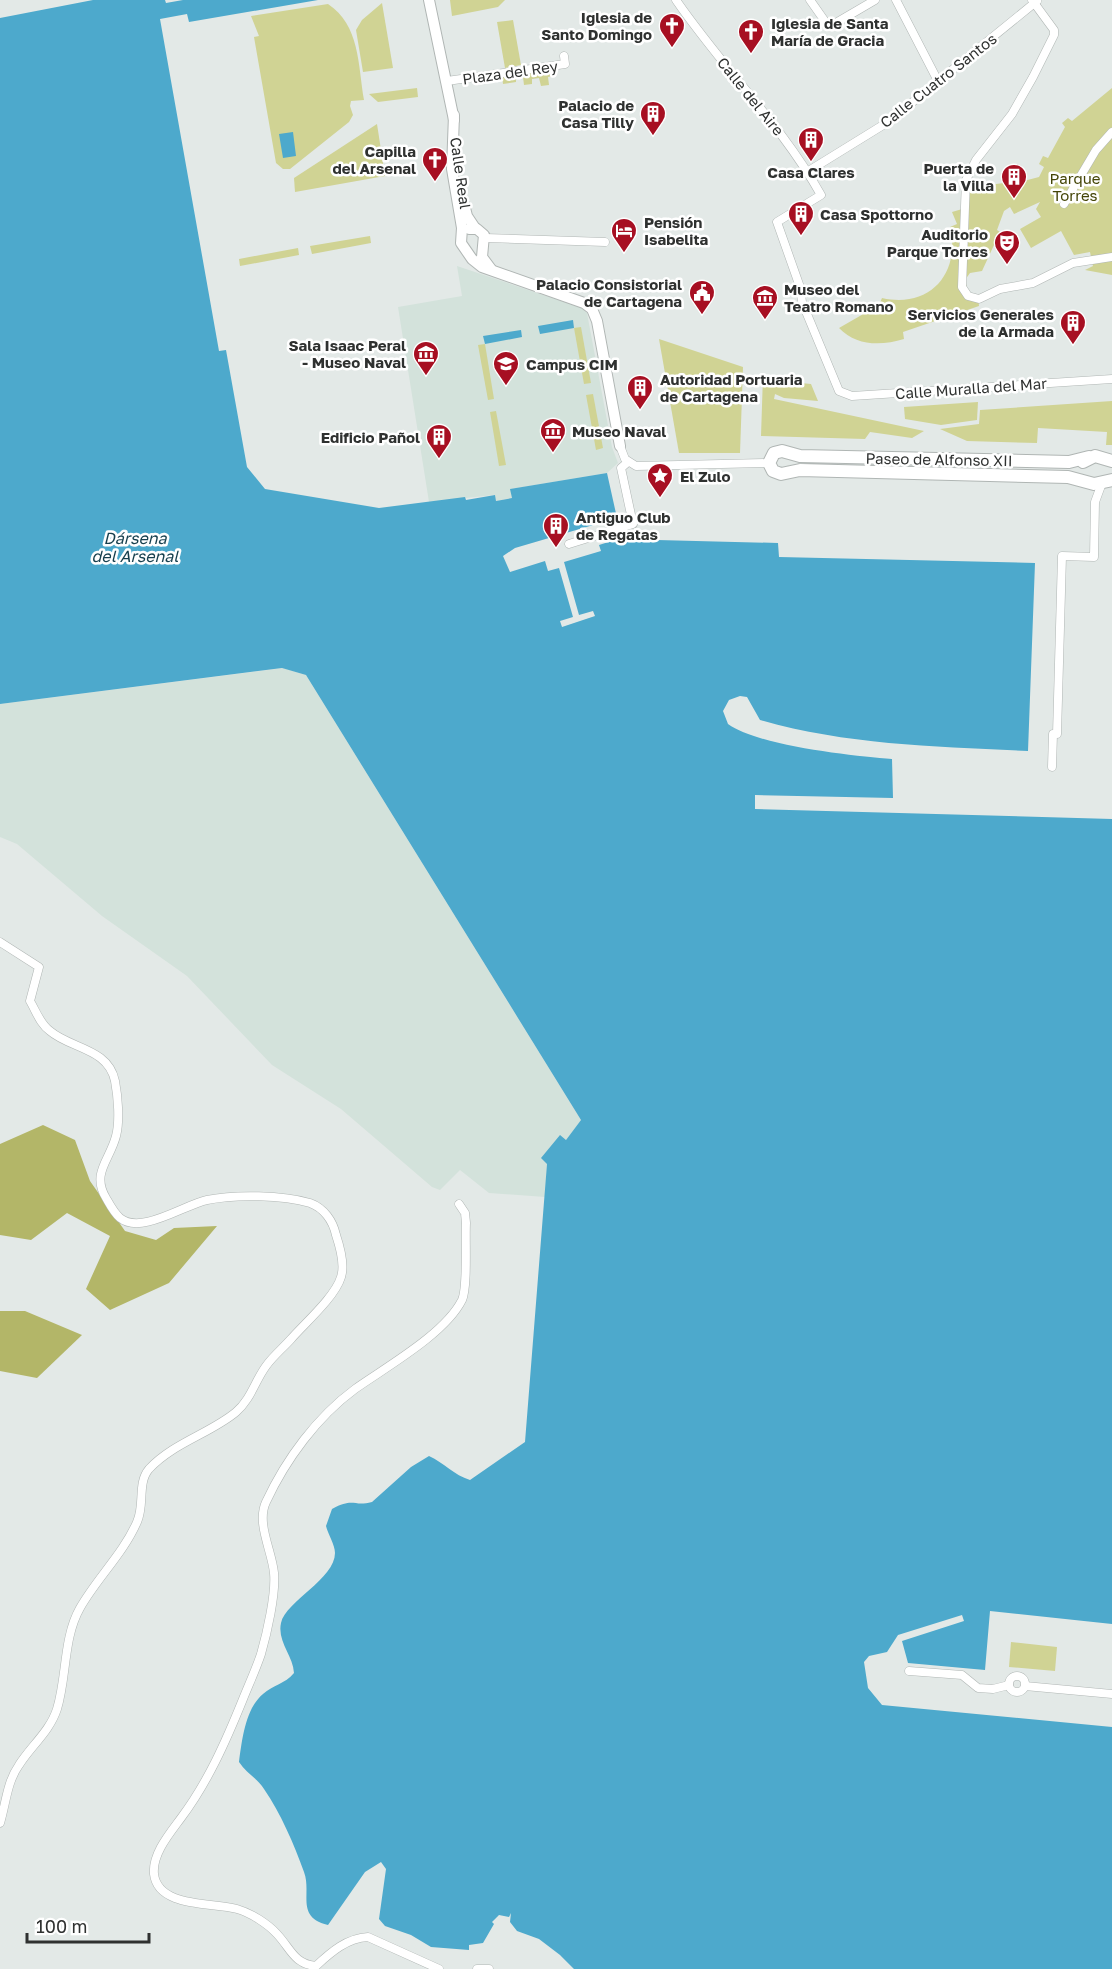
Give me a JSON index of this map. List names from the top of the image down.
{
  "streets": {
    "main road": ["Calle Real", "Paseo de Alfonso XII"],
    "street": [
      "Plaza del Rey",
      "Calle Cuatro Santos",
      "Calle del Aire",
      "Calle Muralla del Mar"
    ]
  },
  "crossings": [
    ["Plaza del Rey", "Calle Real"],
    ["Calle Cuatro Santos", "Calle del Aire"],
    ["Calle del Aire", "Calle Muralla del Mar"]
  ],
  "water": ["Dársena del Arsenal"],
  "parks": ["Parque Torres"],
  "places": {
    "church": ["Iglesia de Santo Domingo", "Iglesia de Santa María de Gracia", "Capilla del Arsenal"],
    "building": [
      "Palacio de Casa Tilly",
      "Casa Clares",
      "Puerta de la Villa",
      "Casa Spottorno",
      "Servicios Generales de la Armada",
      "Autoridad Portuaria de Cartagena",
      "Edificio Pañol",
      "Antiguo Club de Regatas"
    ],
    "hotel": ["Pensión Isabelita"],
    "theatre": ["Auditorio Parque Torres"],
    "public building": ["Palacio Consistorial de Cartagena"],
    "museum": ["Museo del Teatro Romano", "Sala Isaac Peral - Museo Naval", "Museo Naval"],
    "school or university": ["Campus CIM"],
    "place": ["El Zulo"]
  },
  "scale_bar": "100 m"
}
